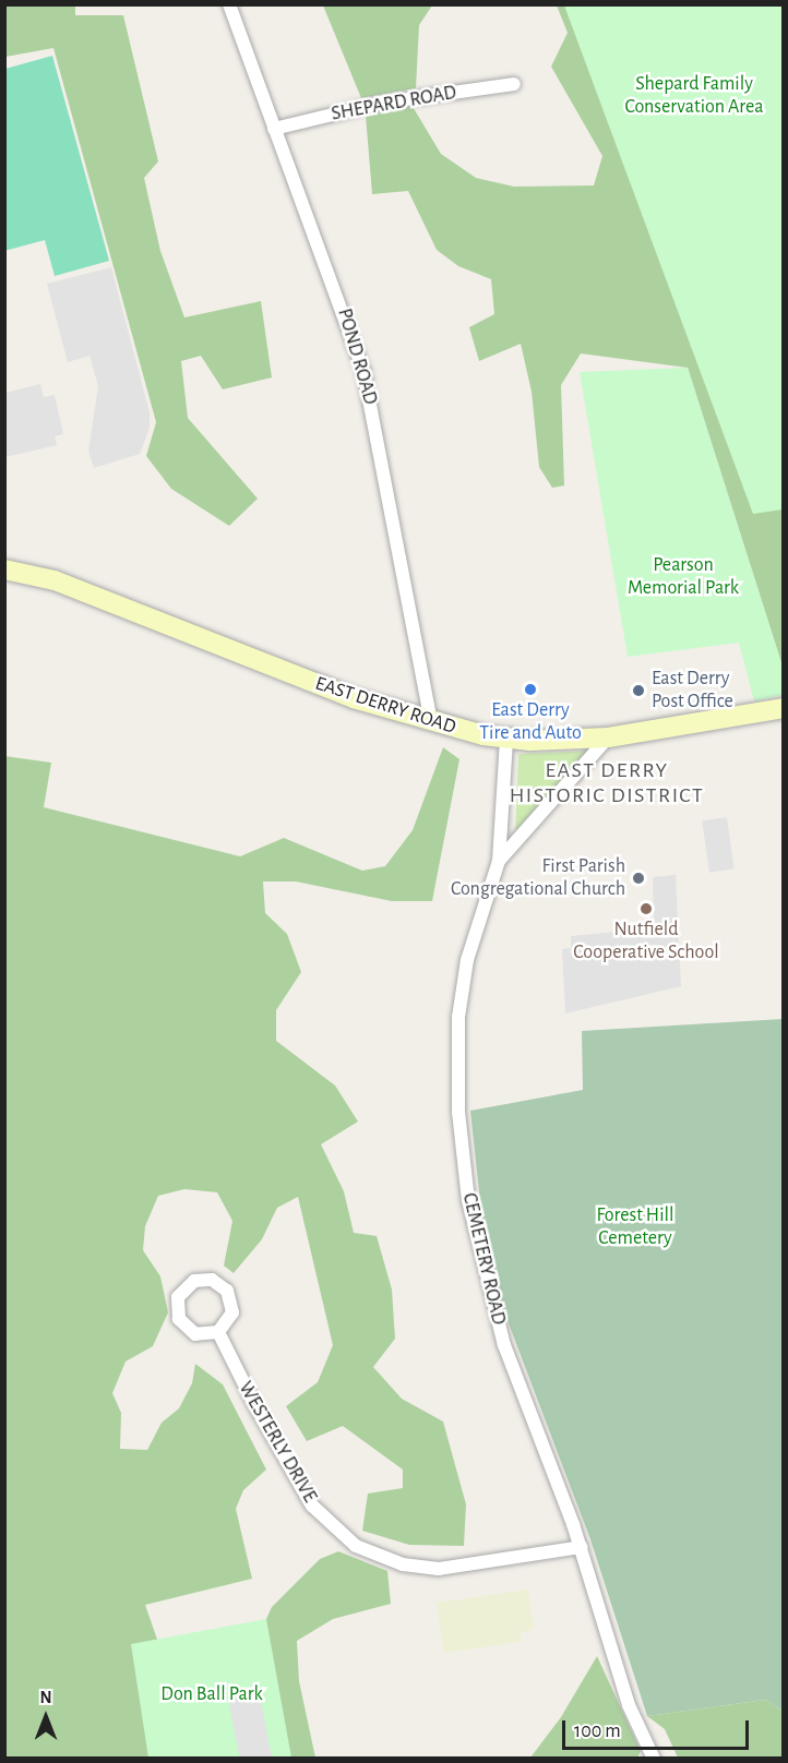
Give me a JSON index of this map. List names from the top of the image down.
{
  "streets": {
    "street": [
      "SHEPARD ROAD",
      "POND ROAD",
      "EAST DERRY ROAD",
      "CEMETERY ROAD",
      "WESTERLY DRIVE"
    ]
  },
  "crossings": [
    ["SHEPARD ROAD", "POND ROAD"],
    ["POND ROAD", "EAST DERRY ROAD"],
    ["EAST DERRY ROAD", "CEMETERY ROAD"],
    ["CEMETERY ROAD", "WESTERLY DRIVE"]
  ],
  "districts": ["EAST DERRY HISTORIC DISTRICT"],
  "parks": [
    "Shepard Family Conservation Area",
    "Pearson Memorial Park",
    "Forest Hill Cemetery",
    "Don Ball Park"
  ],
  "places": [
    "East Derry Tire and Auto",
    "East Derry Post Office",
    "First Parish Congregational Church",
    "Nutfield Cooperative School"
  ],
  "scale_bar": "100 m",
  "north": "top"
}
